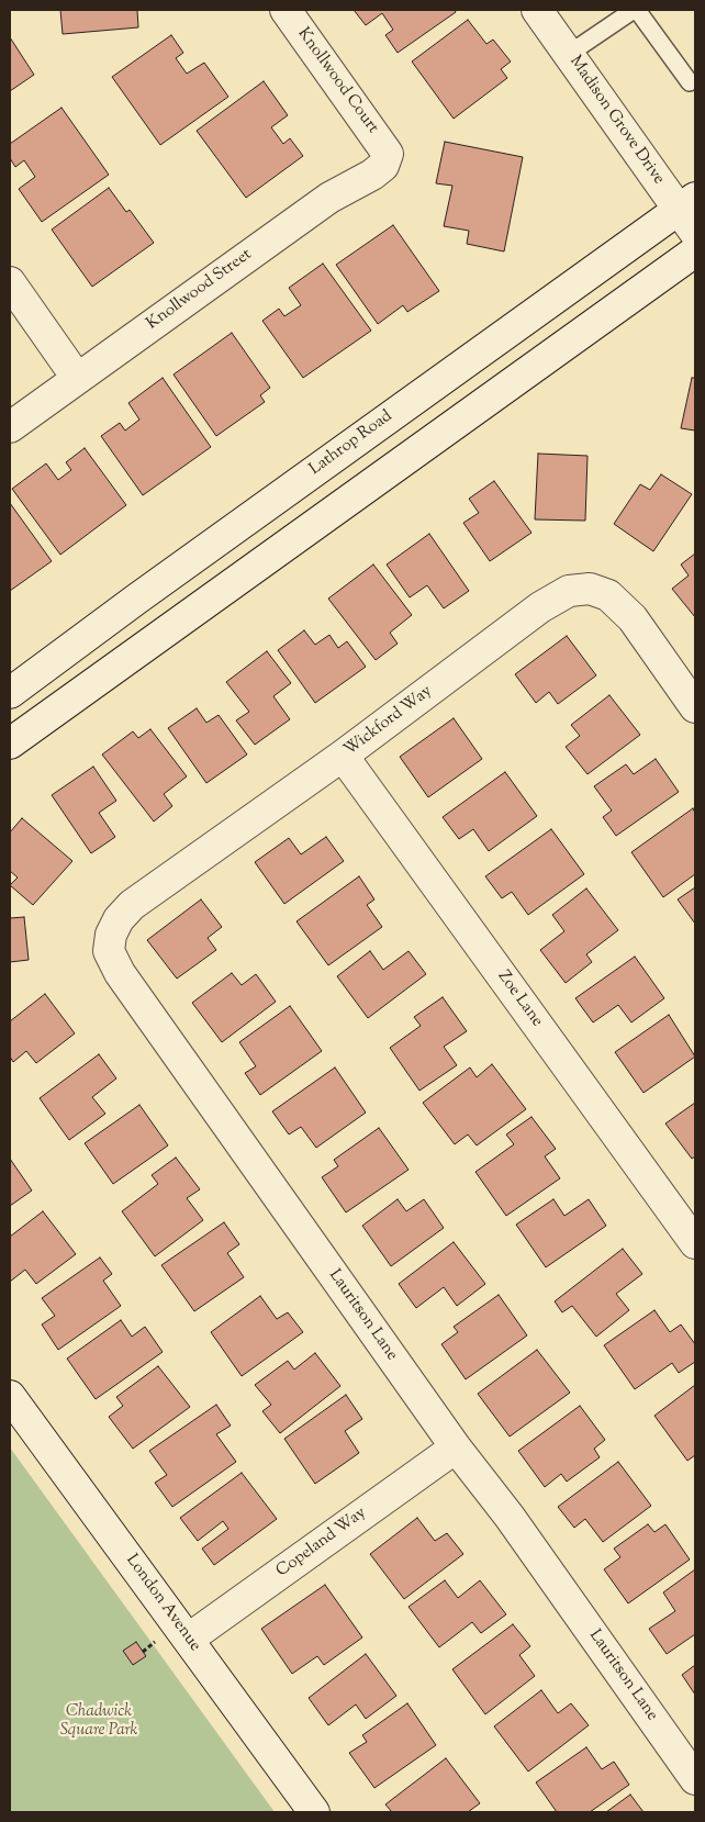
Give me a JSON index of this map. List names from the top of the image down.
{
  "streets": {
    "street": [
      "Knollwood Court",
      "Madison Grove Drive",
      "Knollwood Street",
      "Lathrop Road",
      "Wickford Way",
      "Zoe Lane",
      "Lauritson Lane",
      "Copeland Way",
      "London Avenue"
    ]
  },
  "crossings": [
    ["Knollwood Court", "Knollwood Street"],
    ["Madison Grove Drive", "Lathrop Road"],
    ["Wickford Way", "Zoe Lane"],
    ["Wickford Way", "Lauritson Lane"],
    ["Lauritson Lane", "Copeland Way"],
    ["Copeland Way", "London Avenue"]
  ],
  "parks": ["Chadwick Square Park"]
}
